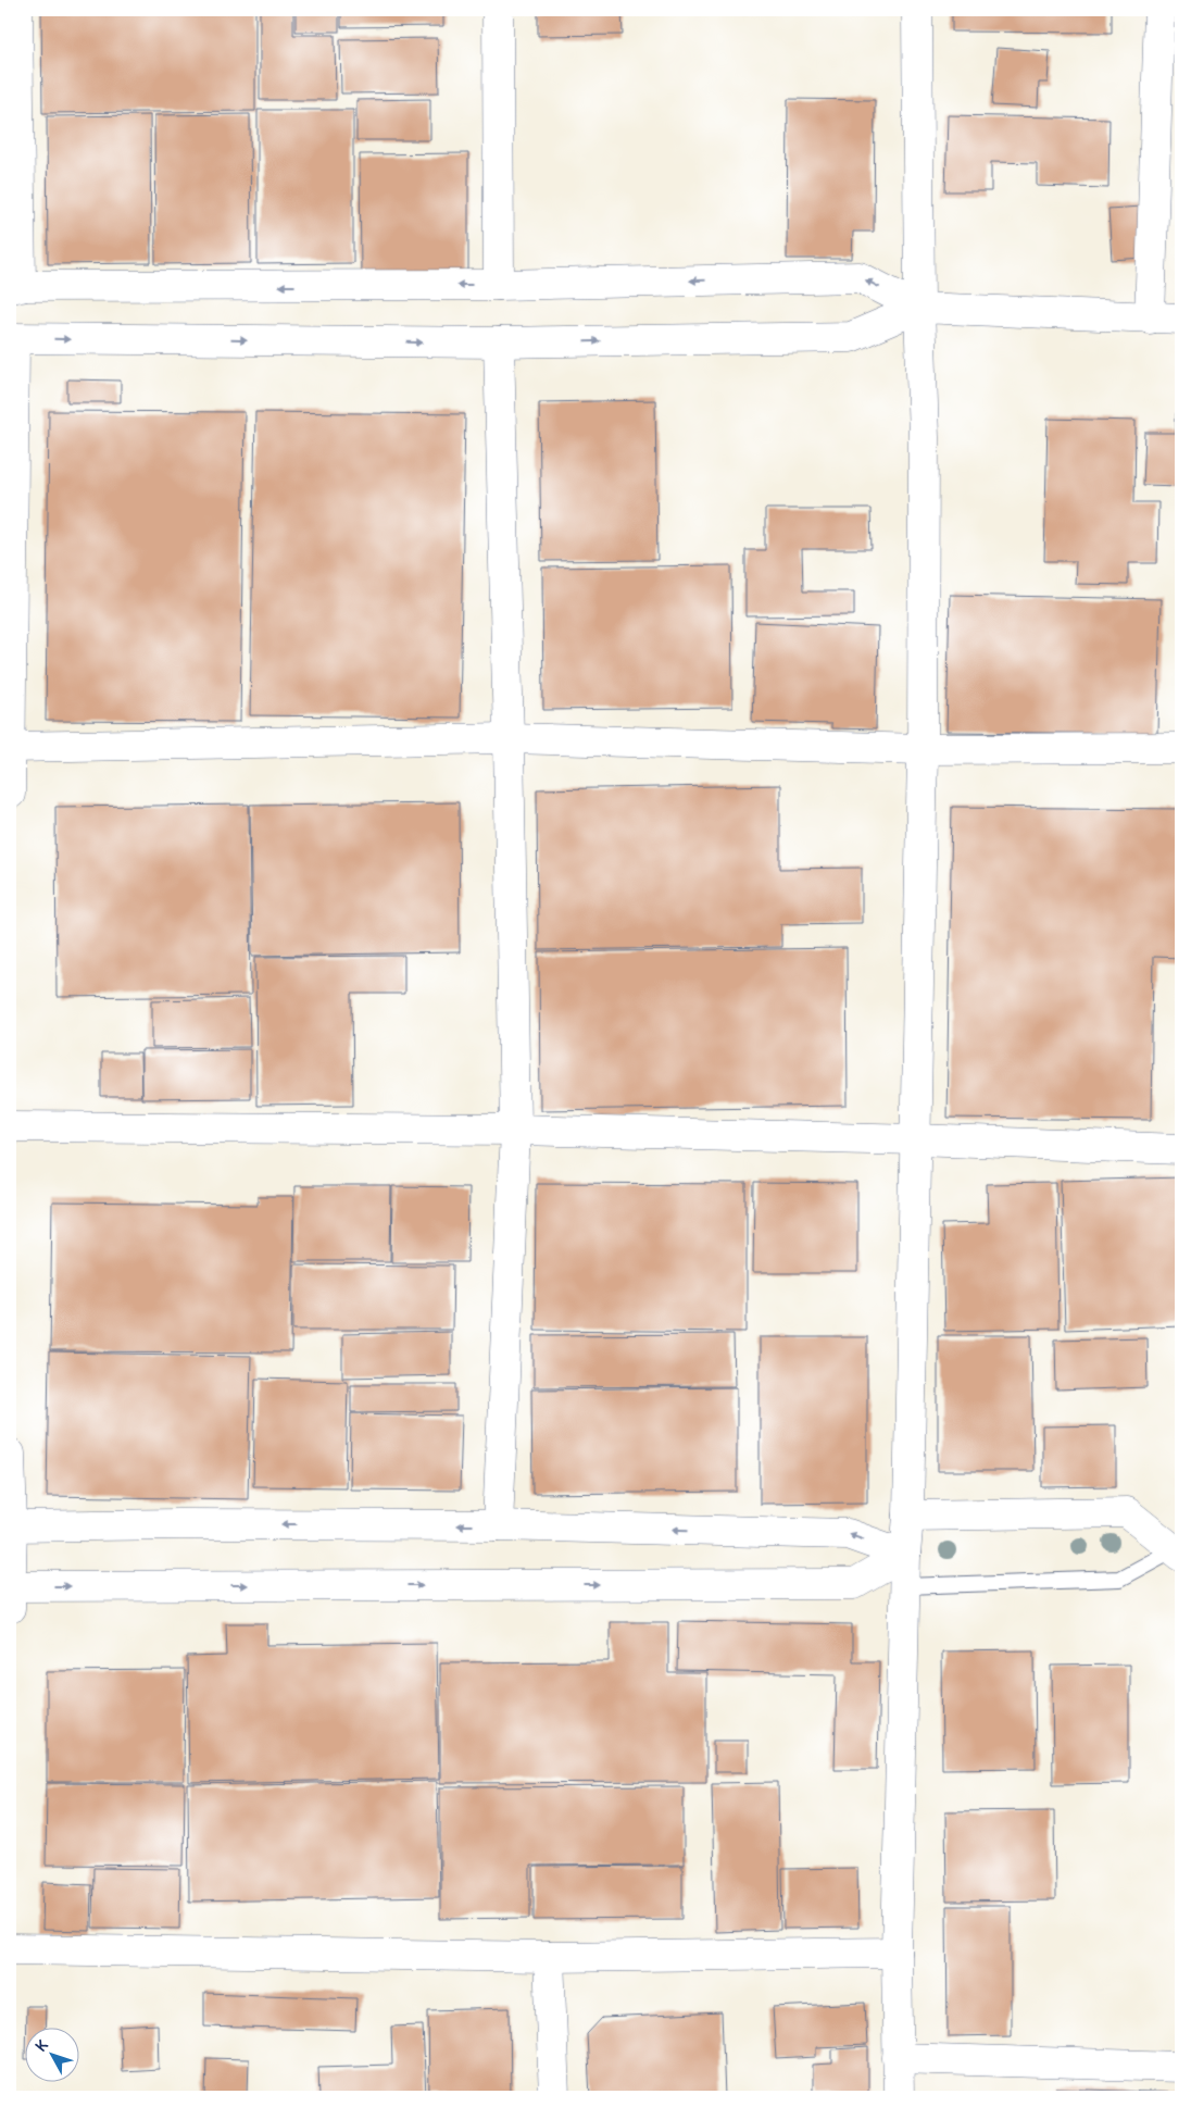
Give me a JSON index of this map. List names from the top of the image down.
{
  "north": "top left"
}
